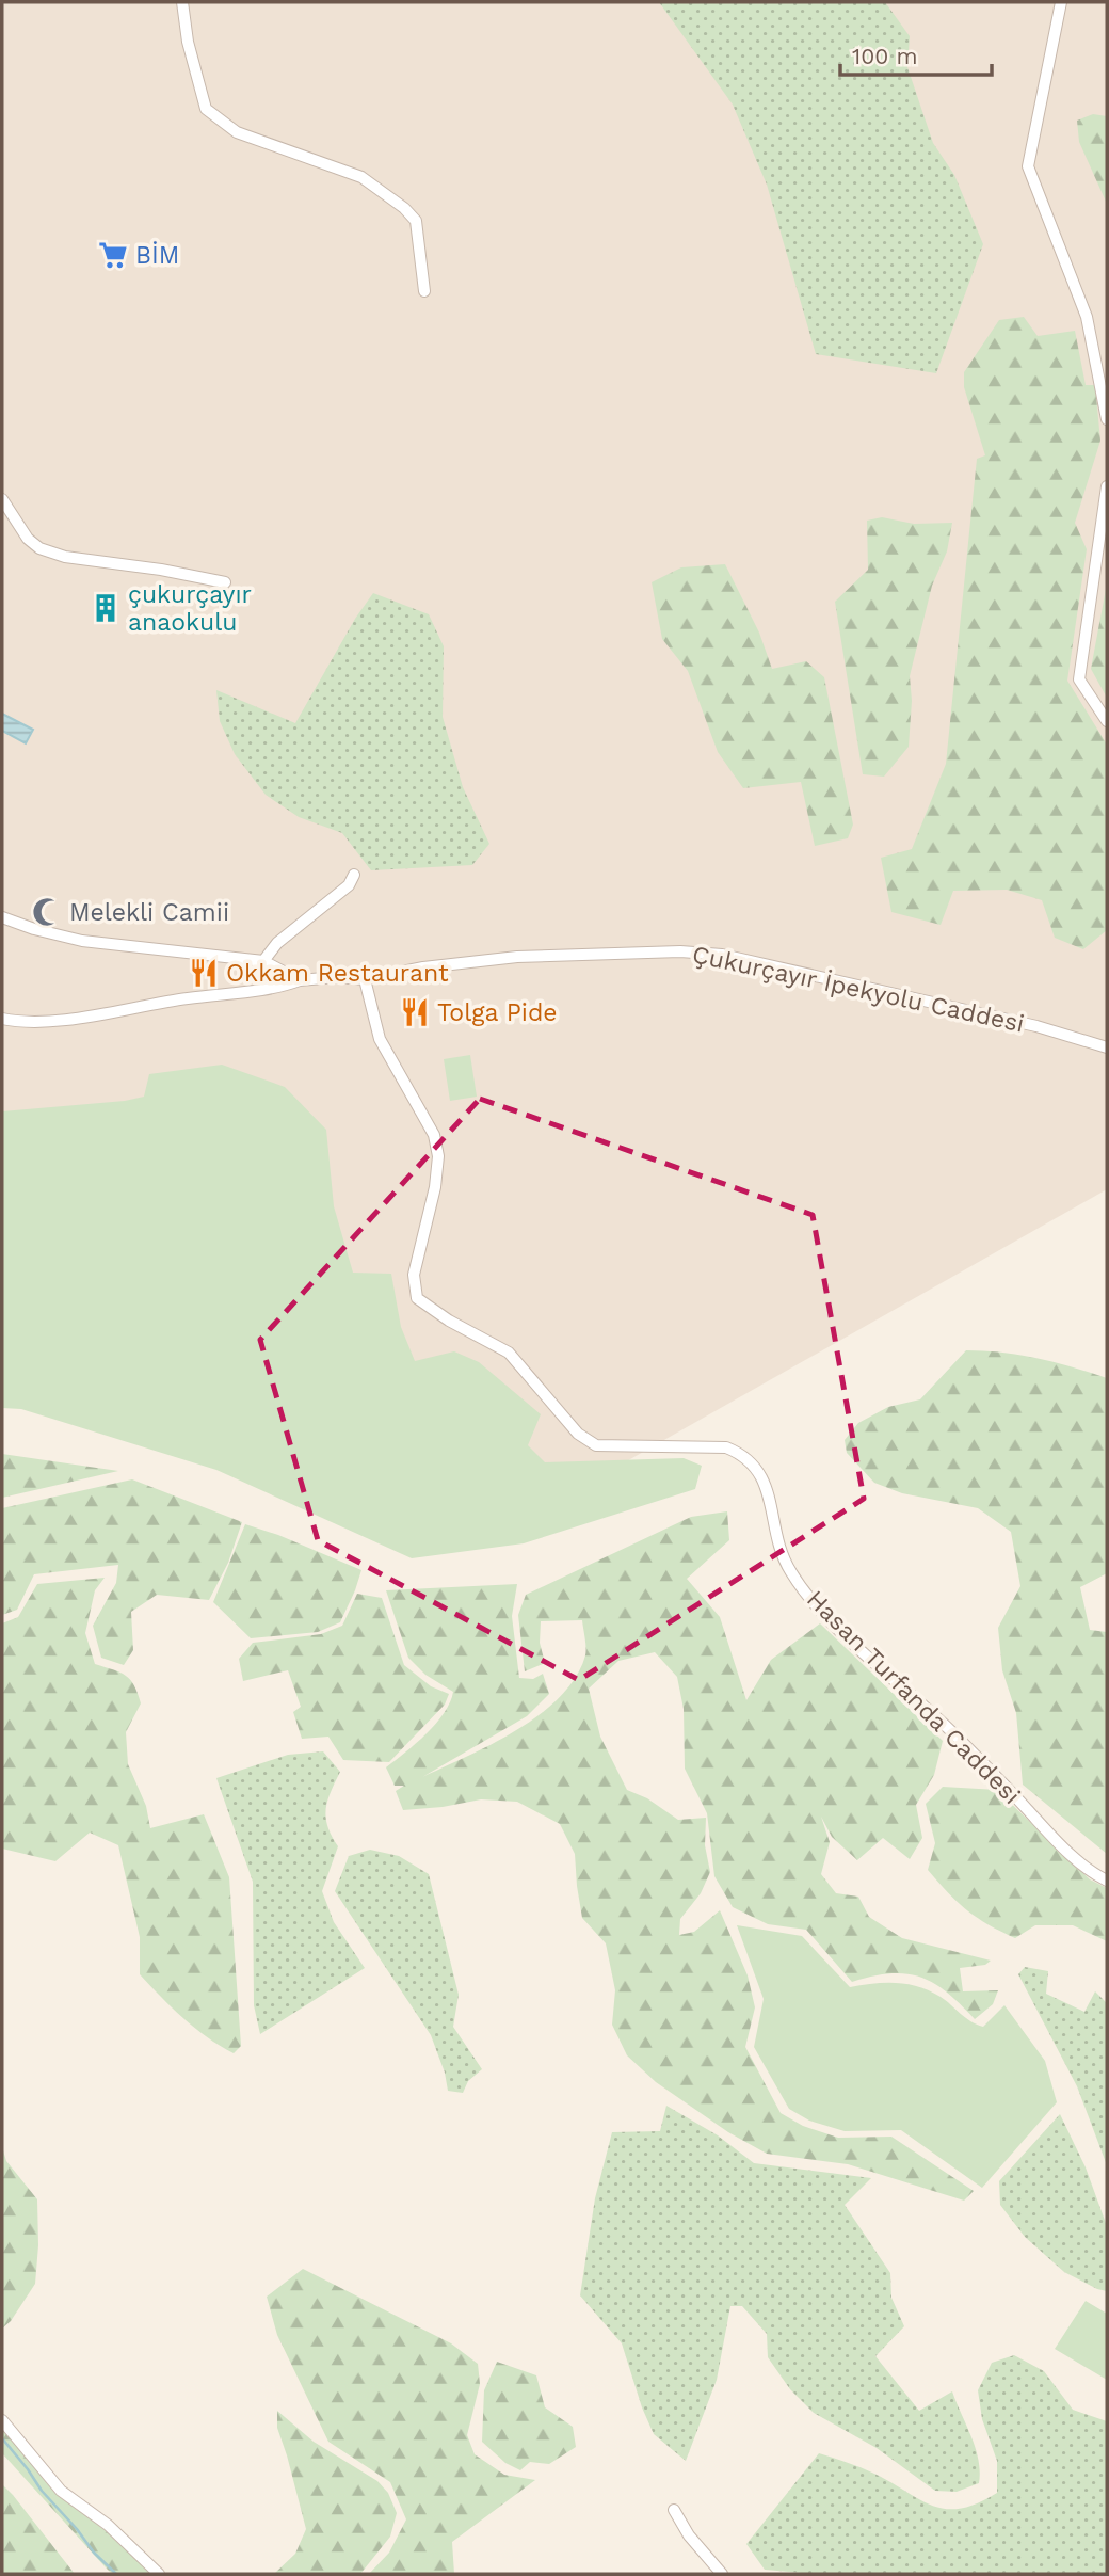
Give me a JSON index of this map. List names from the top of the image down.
{
  "streets": {
    "street": ["Çukurçayır İpekyolu Caddesi", "Hasan Turfanda Caddesi"]
  },
  "crossings": [
    ["Çukurçayır İpekyolu Caddesi", "Hasan Turfanda Caddesi"]
  ],
  "places": {
    "supermarket": ["BİM"],
    "building": ["çukurçayır anaokulu"],
    "mosque": ["Melekli Camii"],
    "restaurant": ["Okkam Restaurant", "Tolga Pide"]
  },
  "scale_bar": "100 m"
}
